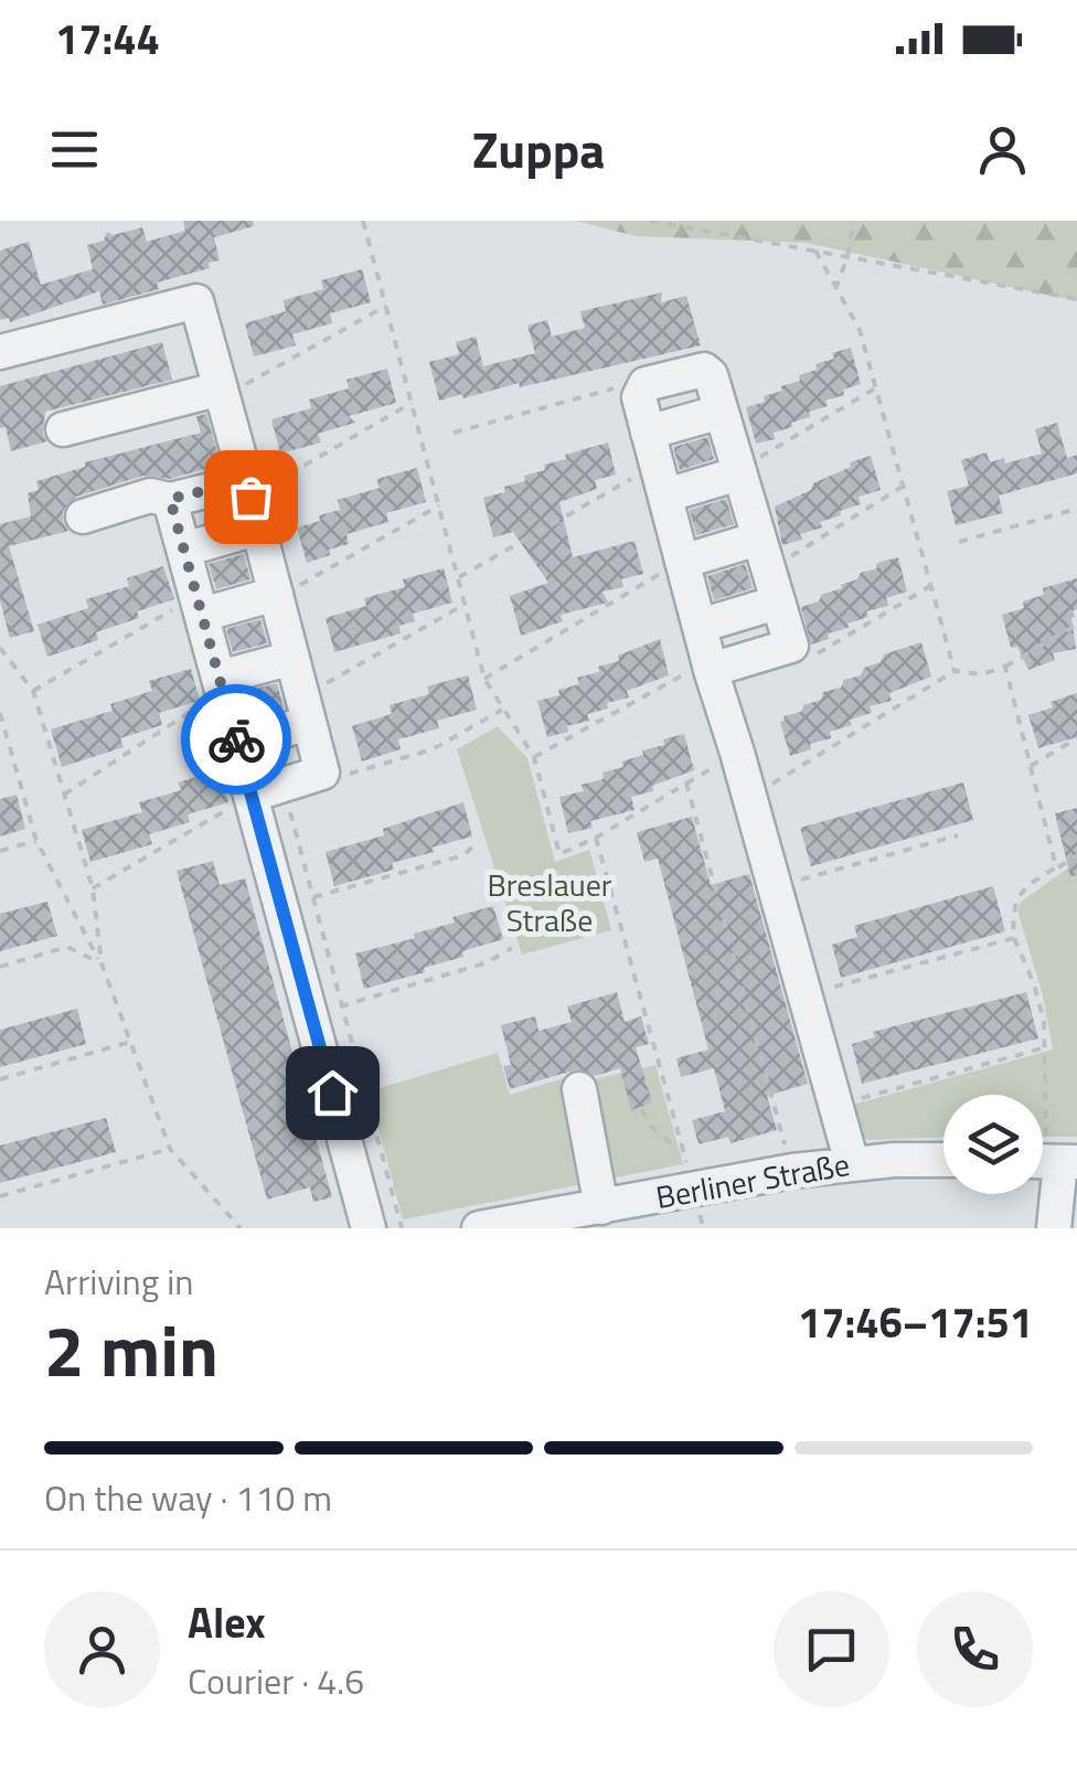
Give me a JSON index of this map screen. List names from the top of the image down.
{
  "streets": {
    "street": ["Berliner Straße"]
  },
  "parks": ["Breslauer Straße"],
  "page": {
    "status": "17:44",
    "header": "Zuppa",
    "heading": ["2 min", "Arriving in", "17:46–17:51"],
    "panel": ["Alex", "Courier · 4.6"],
    "bar": "On the way · 110 m"
  }
}
